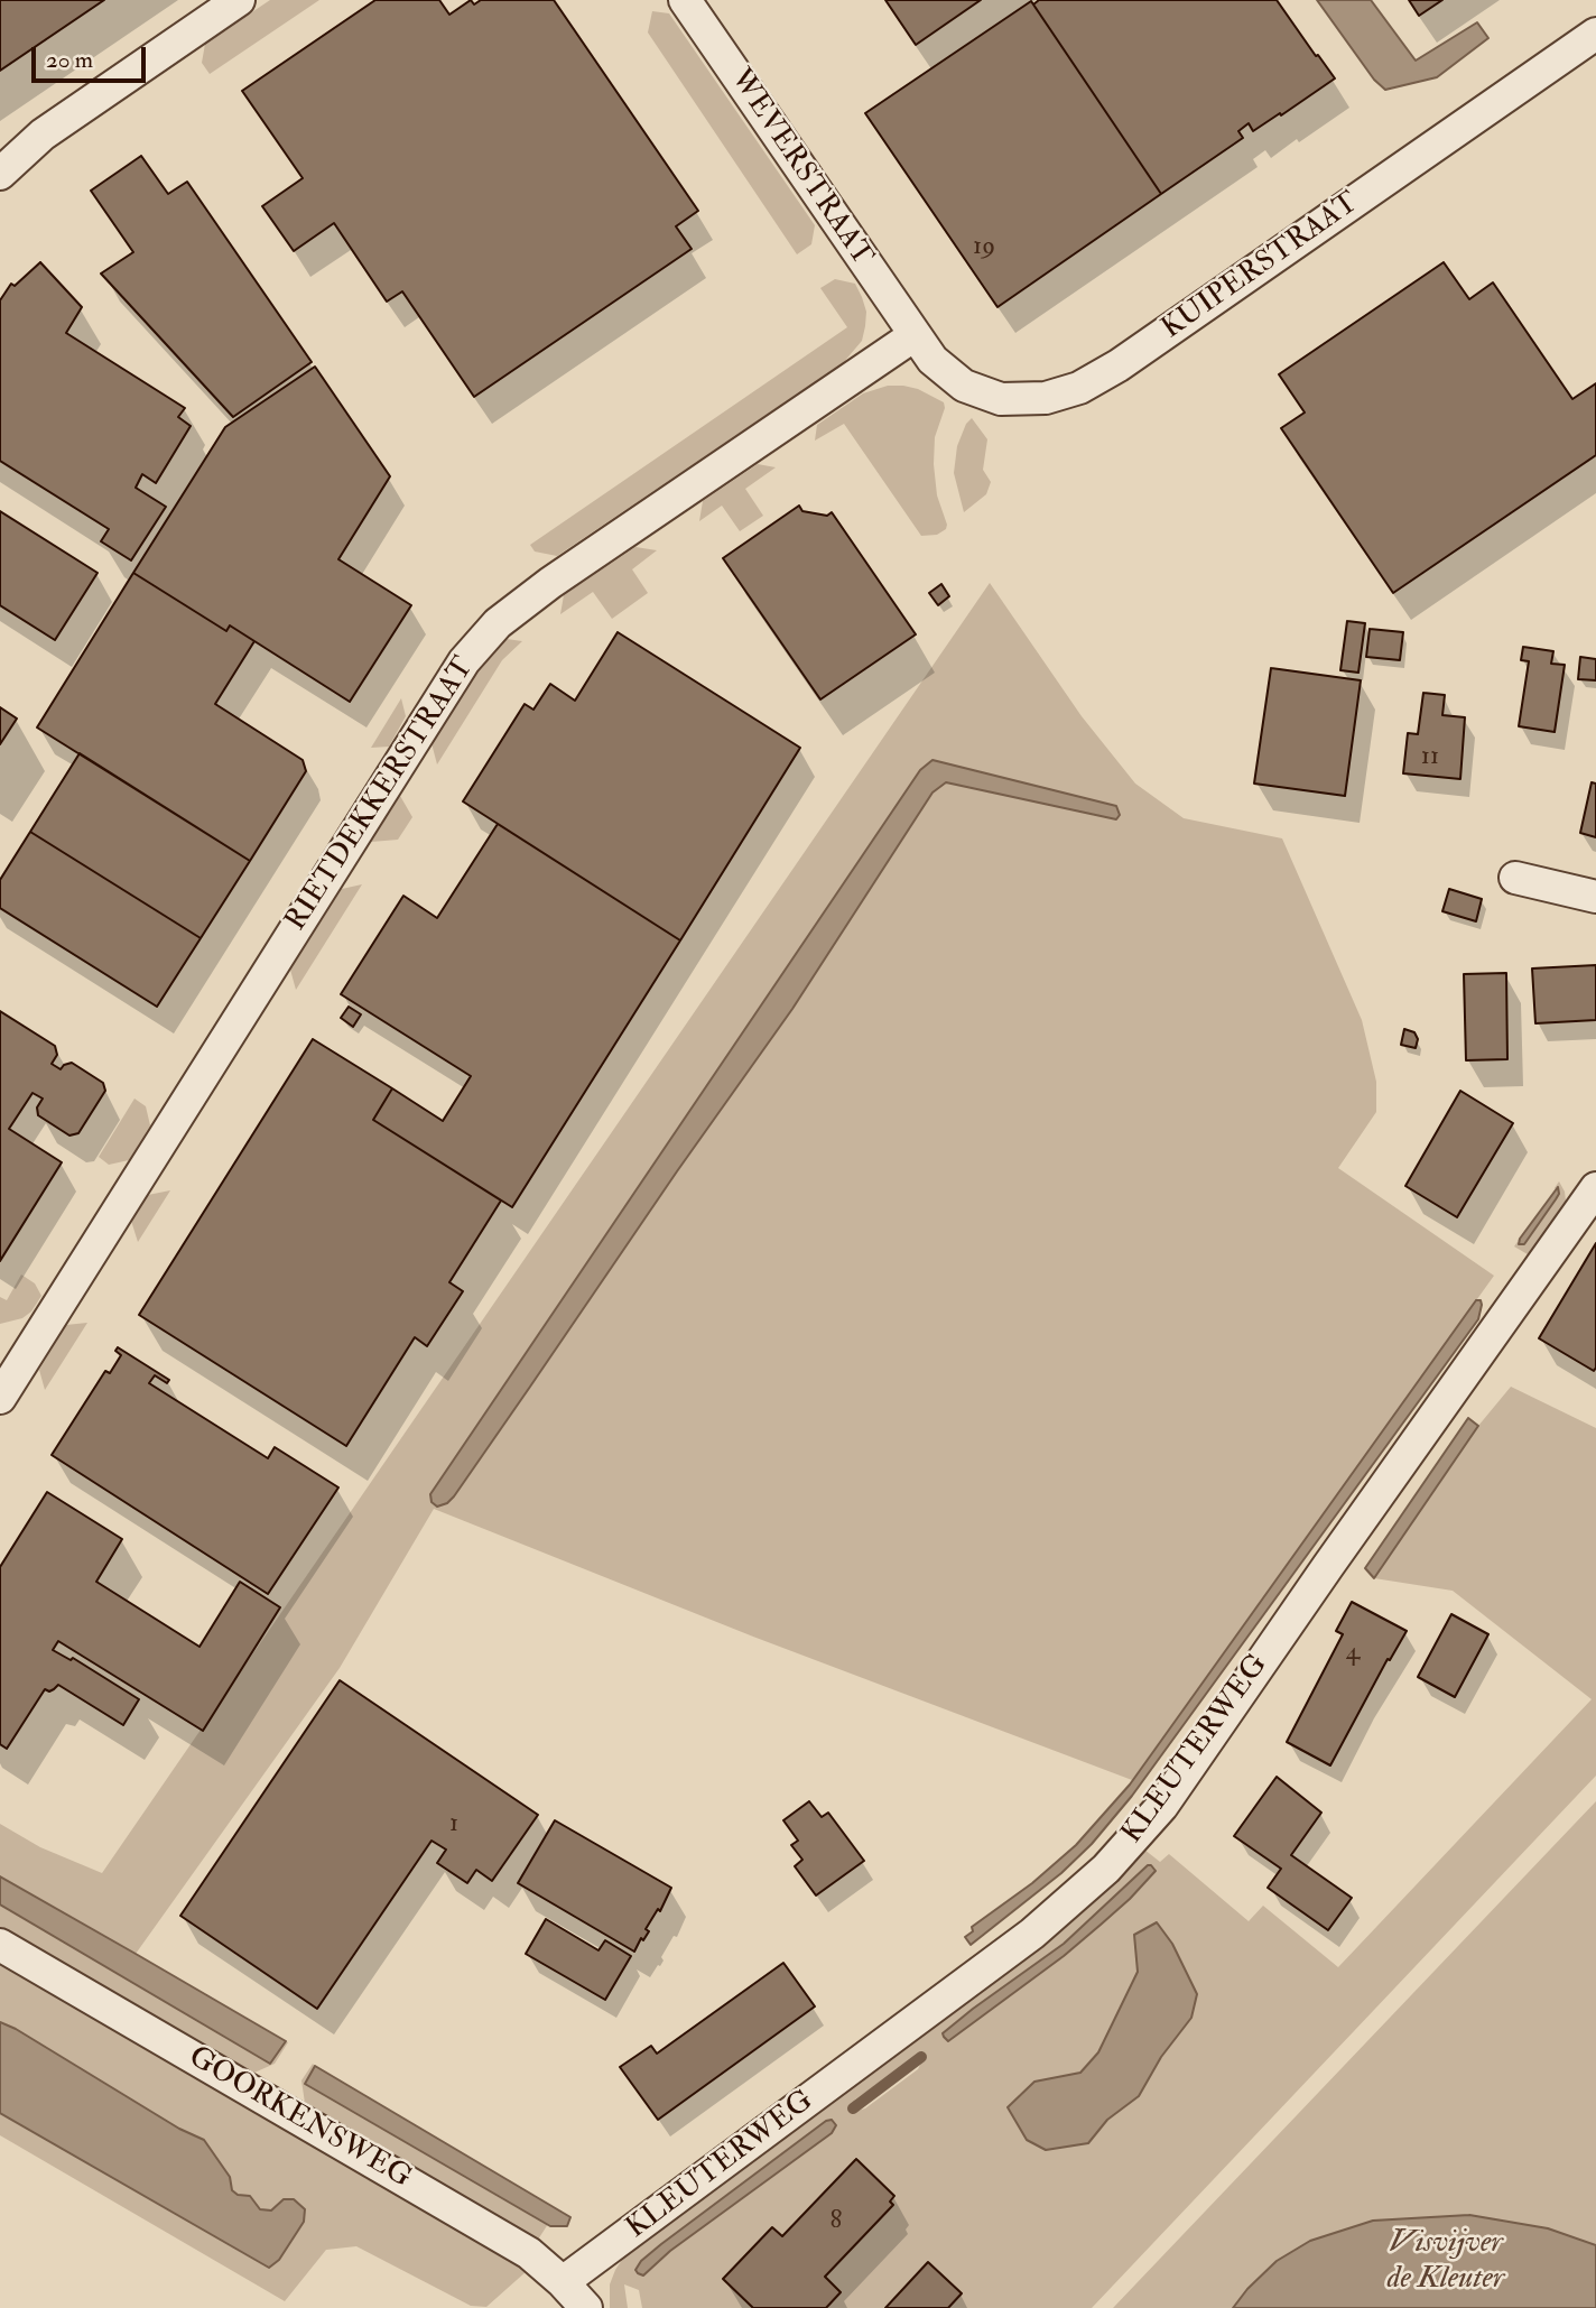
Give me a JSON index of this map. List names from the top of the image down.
{
  "streets": {
    "street": [
      "WEVERSTRAAT",
      "KUIPERSTRAAT",
      "RIETDEKKERSTRAAT",
      "KLEUTERWEG",
      "GOORKENSWEG"
    ]
  },
  "crossings": [
    ["WEVERSTRAAT", "KUIPERSTRAAT"],
    ["WEVERSTRAAT", "RIETDEKKERSTRAAT"],
    ["KUIPERSTRAAT", "RIETDEKKERSTRAAT"],
    ["KLEUTERWEG", "GOORKENSWEG"]
  ],
  "water": ["Visvijver de Kleuter"],
  "house_numbers": [
    "19",
    "11",
    "4",
    "1",
    "8"
  ],
  "scale_bar": "20 m"
}
